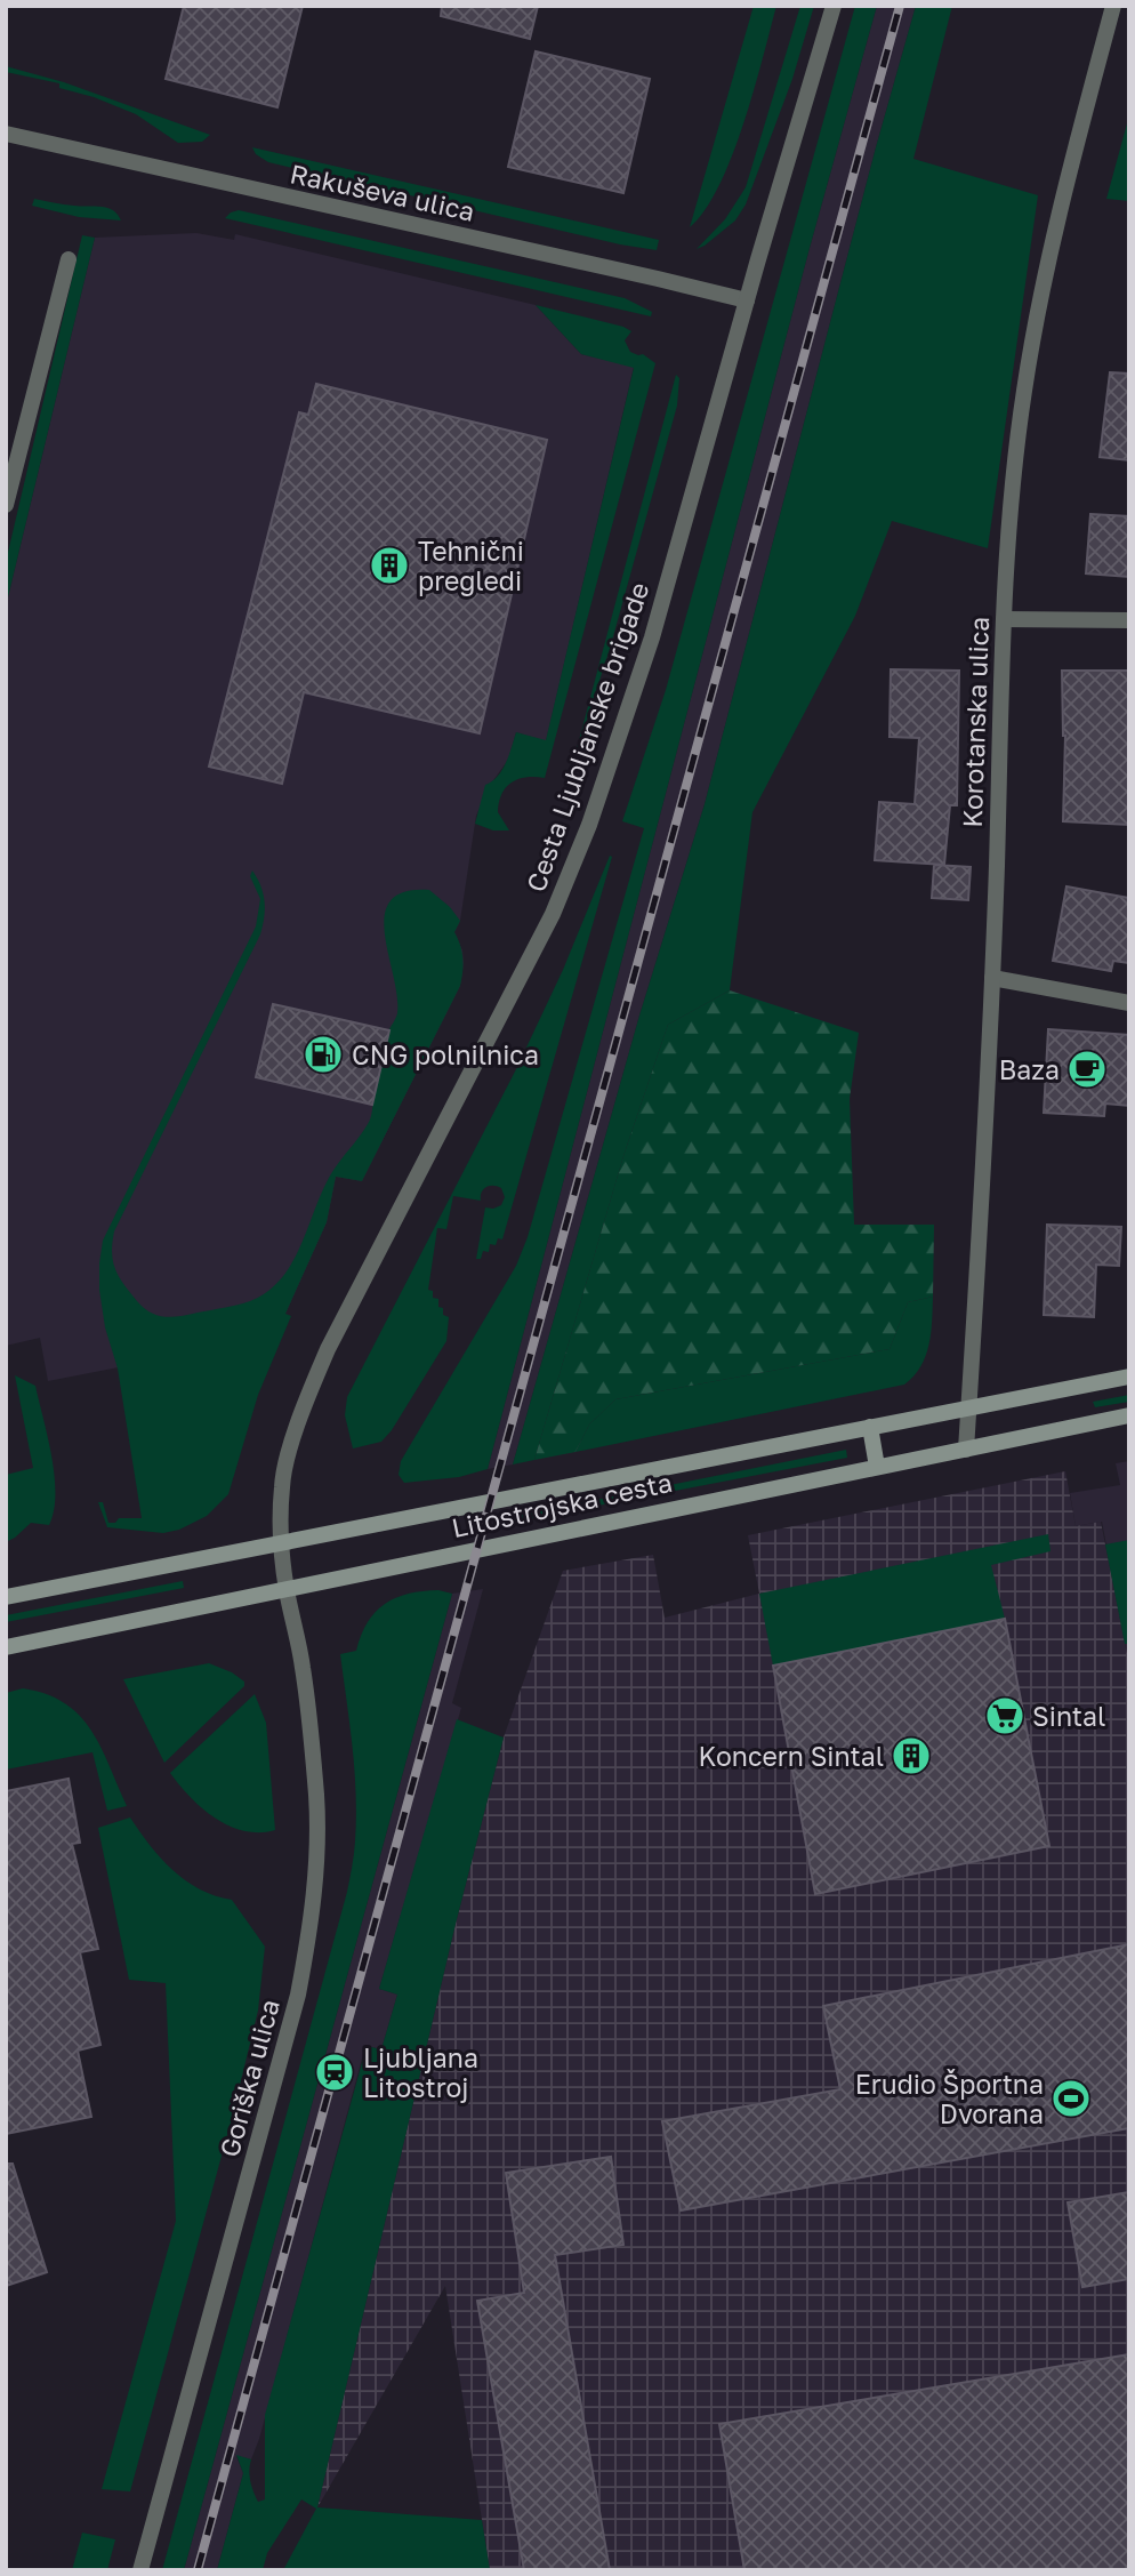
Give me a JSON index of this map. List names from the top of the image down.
{
  "streets": {
    "main road": ["Litostrojska cesta"],
    "street": [
      "Rakuševa ulica",
      "Korotanska ulica",
      "Cesta Ljubljanske brigade",
      "Goriška ulica"
    ]
  },
  "crossings": [
    ["Rakuševa ulica", "Cesta Ljubljanske brigade"],
    ["Korotanska ulica", "Litostrojska cesta"],
    ["Cesta Ljubljanske brigade", "Litostrojska cesta"],
    ["Cesta Ljubljanske brigade", "Goriška ulica"],
    ["Litostrojska cesta", "Goriška ulica"]
  ],
  "places": {
    "building": ["Tehnični pregledi", "Koncern Sintal"],
    "fuel station": ["CNG polnilnica"],
    "cafe": ["Baza"],
    "supermarket": ["Sintal"],
    "station": ["Ljubljana Litostroj"],
    "sports": ["Erudio Športna Dvorana"]
  }
}
